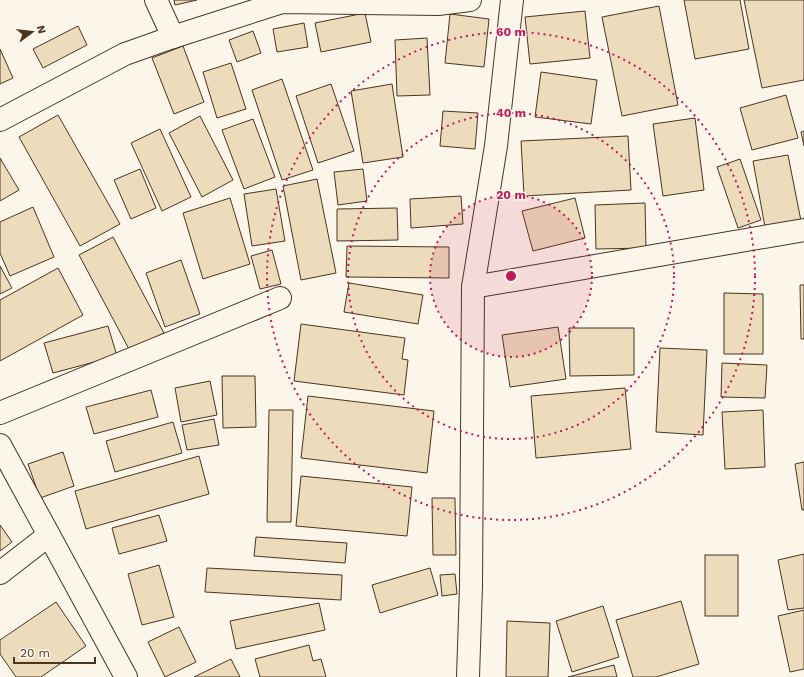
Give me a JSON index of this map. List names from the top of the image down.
{
  "scale_bar": "20 m",
  "north": "right",
  "rings": ["60 m", "40 m", "20 m"]
}
